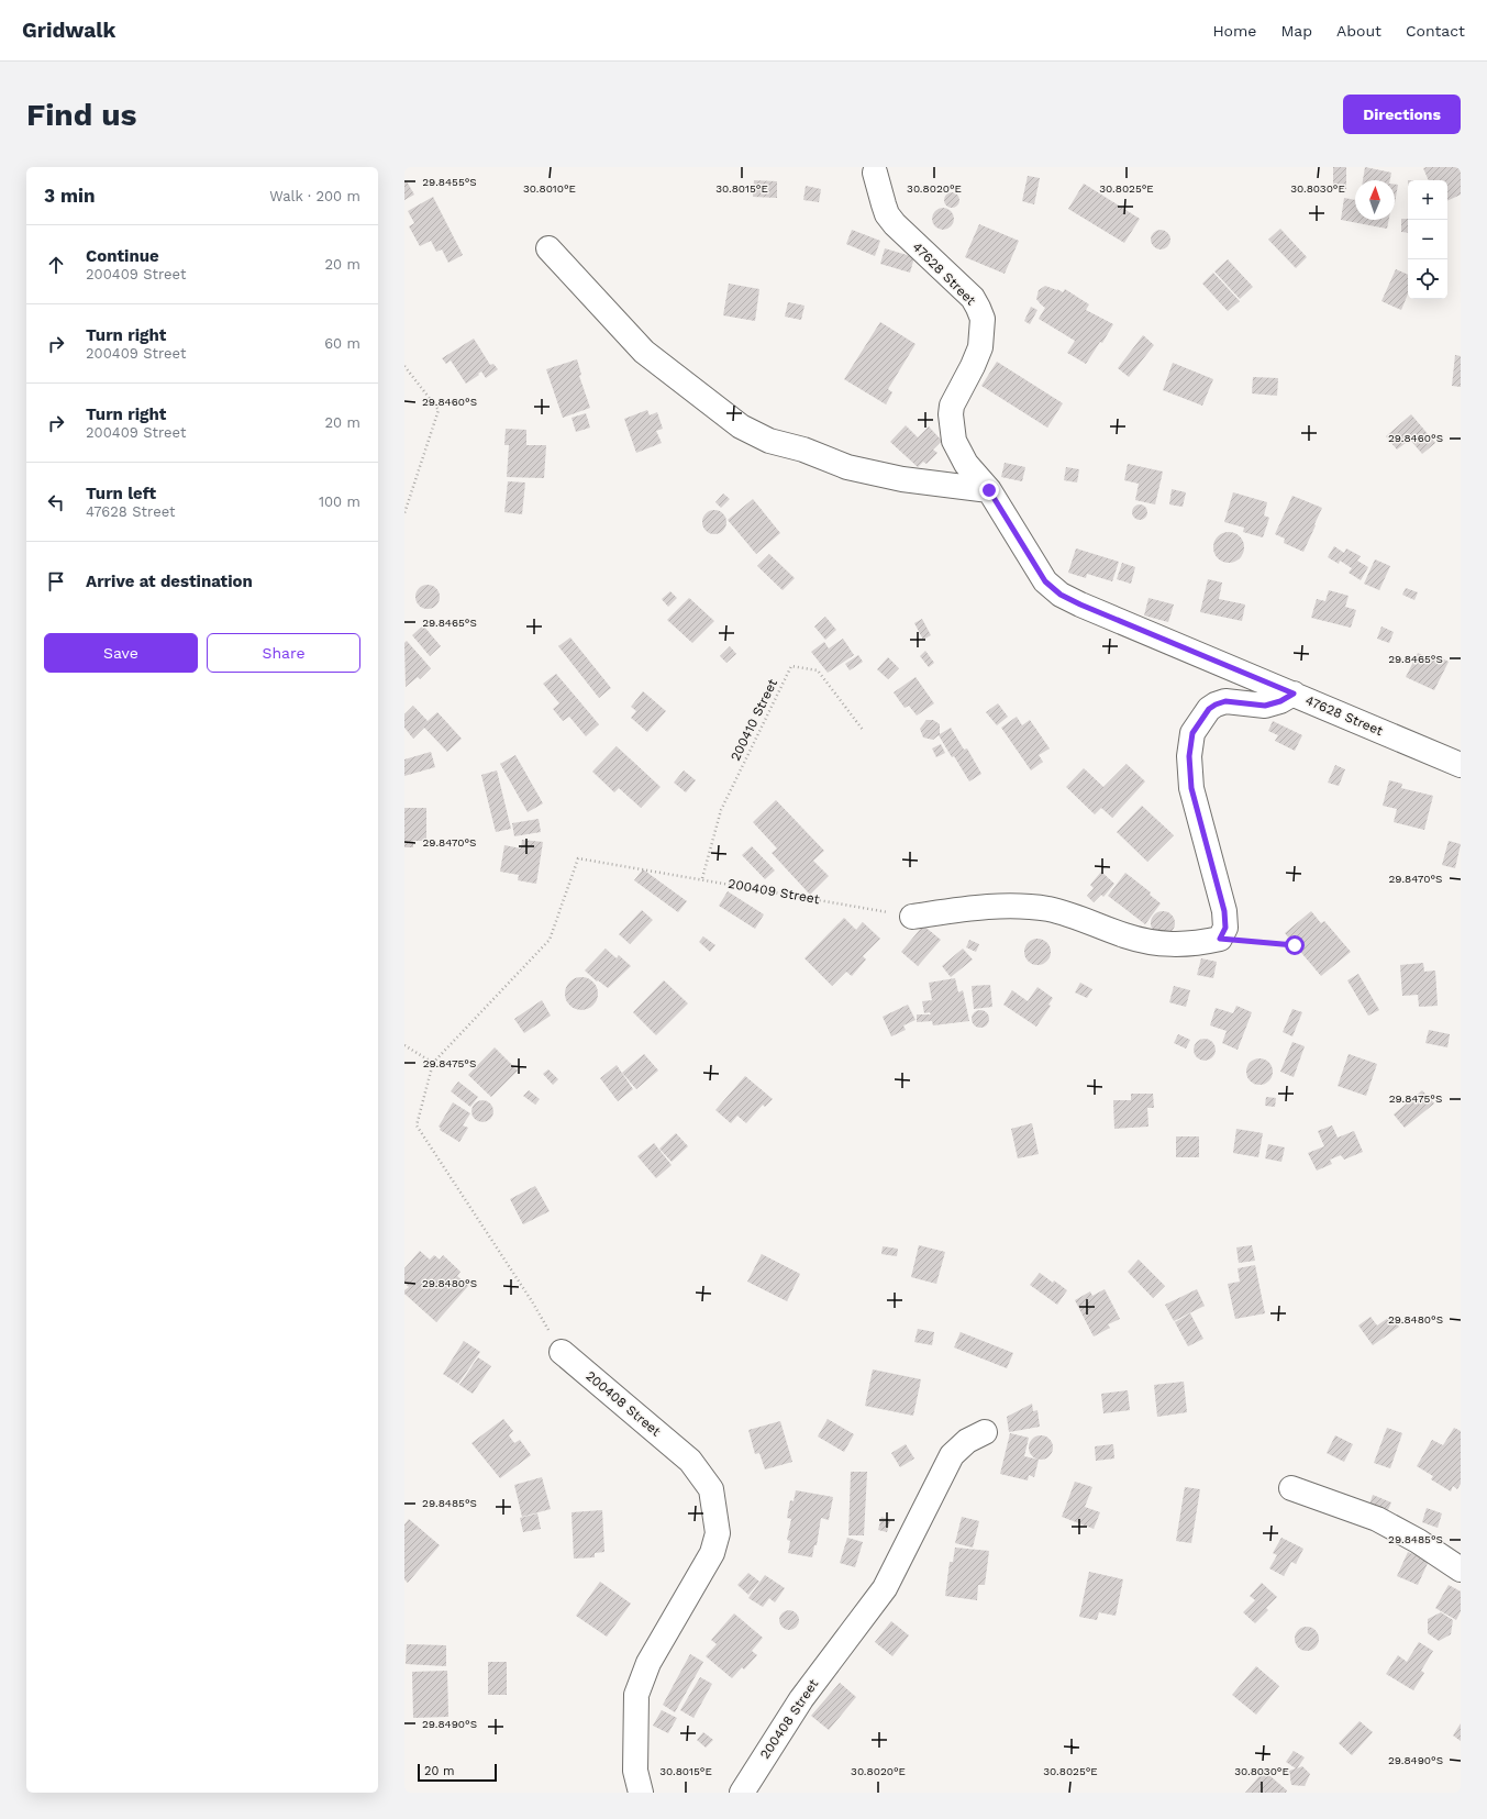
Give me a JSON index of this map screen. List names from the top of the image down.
{
  "streets": {
    "street": ["47628 Street", "200408 Street"],
    "path": ["200410 Street", "200409 Street"]
  },
  "crossings": [
    ["200410 Street", "200409 Street"]
  ],
  "scale_bar": "20 m",
  "north": "top",
  "page": {
    "header": "Gridwalk",
    "nav": [
      "Home",
      "Map",
      "About",
      "Contact"
    ],
    "buttons": [
      "Directions",
      ["Save", "Share"]
    ],
    "title": "Find us",
    "heading": ["3 min", "Walk · 200 m"],
    "map_buttons": ["+", "−"],
    "list": [
      ["Continue", "200409 Street", "20 m"],
      ["Turn right", "200409 Street", "60 m"],
      ["Turn right", "200409 Street", "20 m"],
      ["Turn left", "47628 Street", "100 m"],
      "Arrive at destination"
    ],
    "scale": "20 m"
  },
  "coordinates": [
    "29.8455°S",
    "30.8010°E",
    "30.8015°E",
    "30.8020°E",
    "30.8025°E",
    "30.8030°E",
    "29.8460°S",
    "29.8465°S",
    "29.8470°S",
    "29.8475°S",
    "29.8480°S",
    "29.8485°S",
    "29.8490°S"
  ]
}
